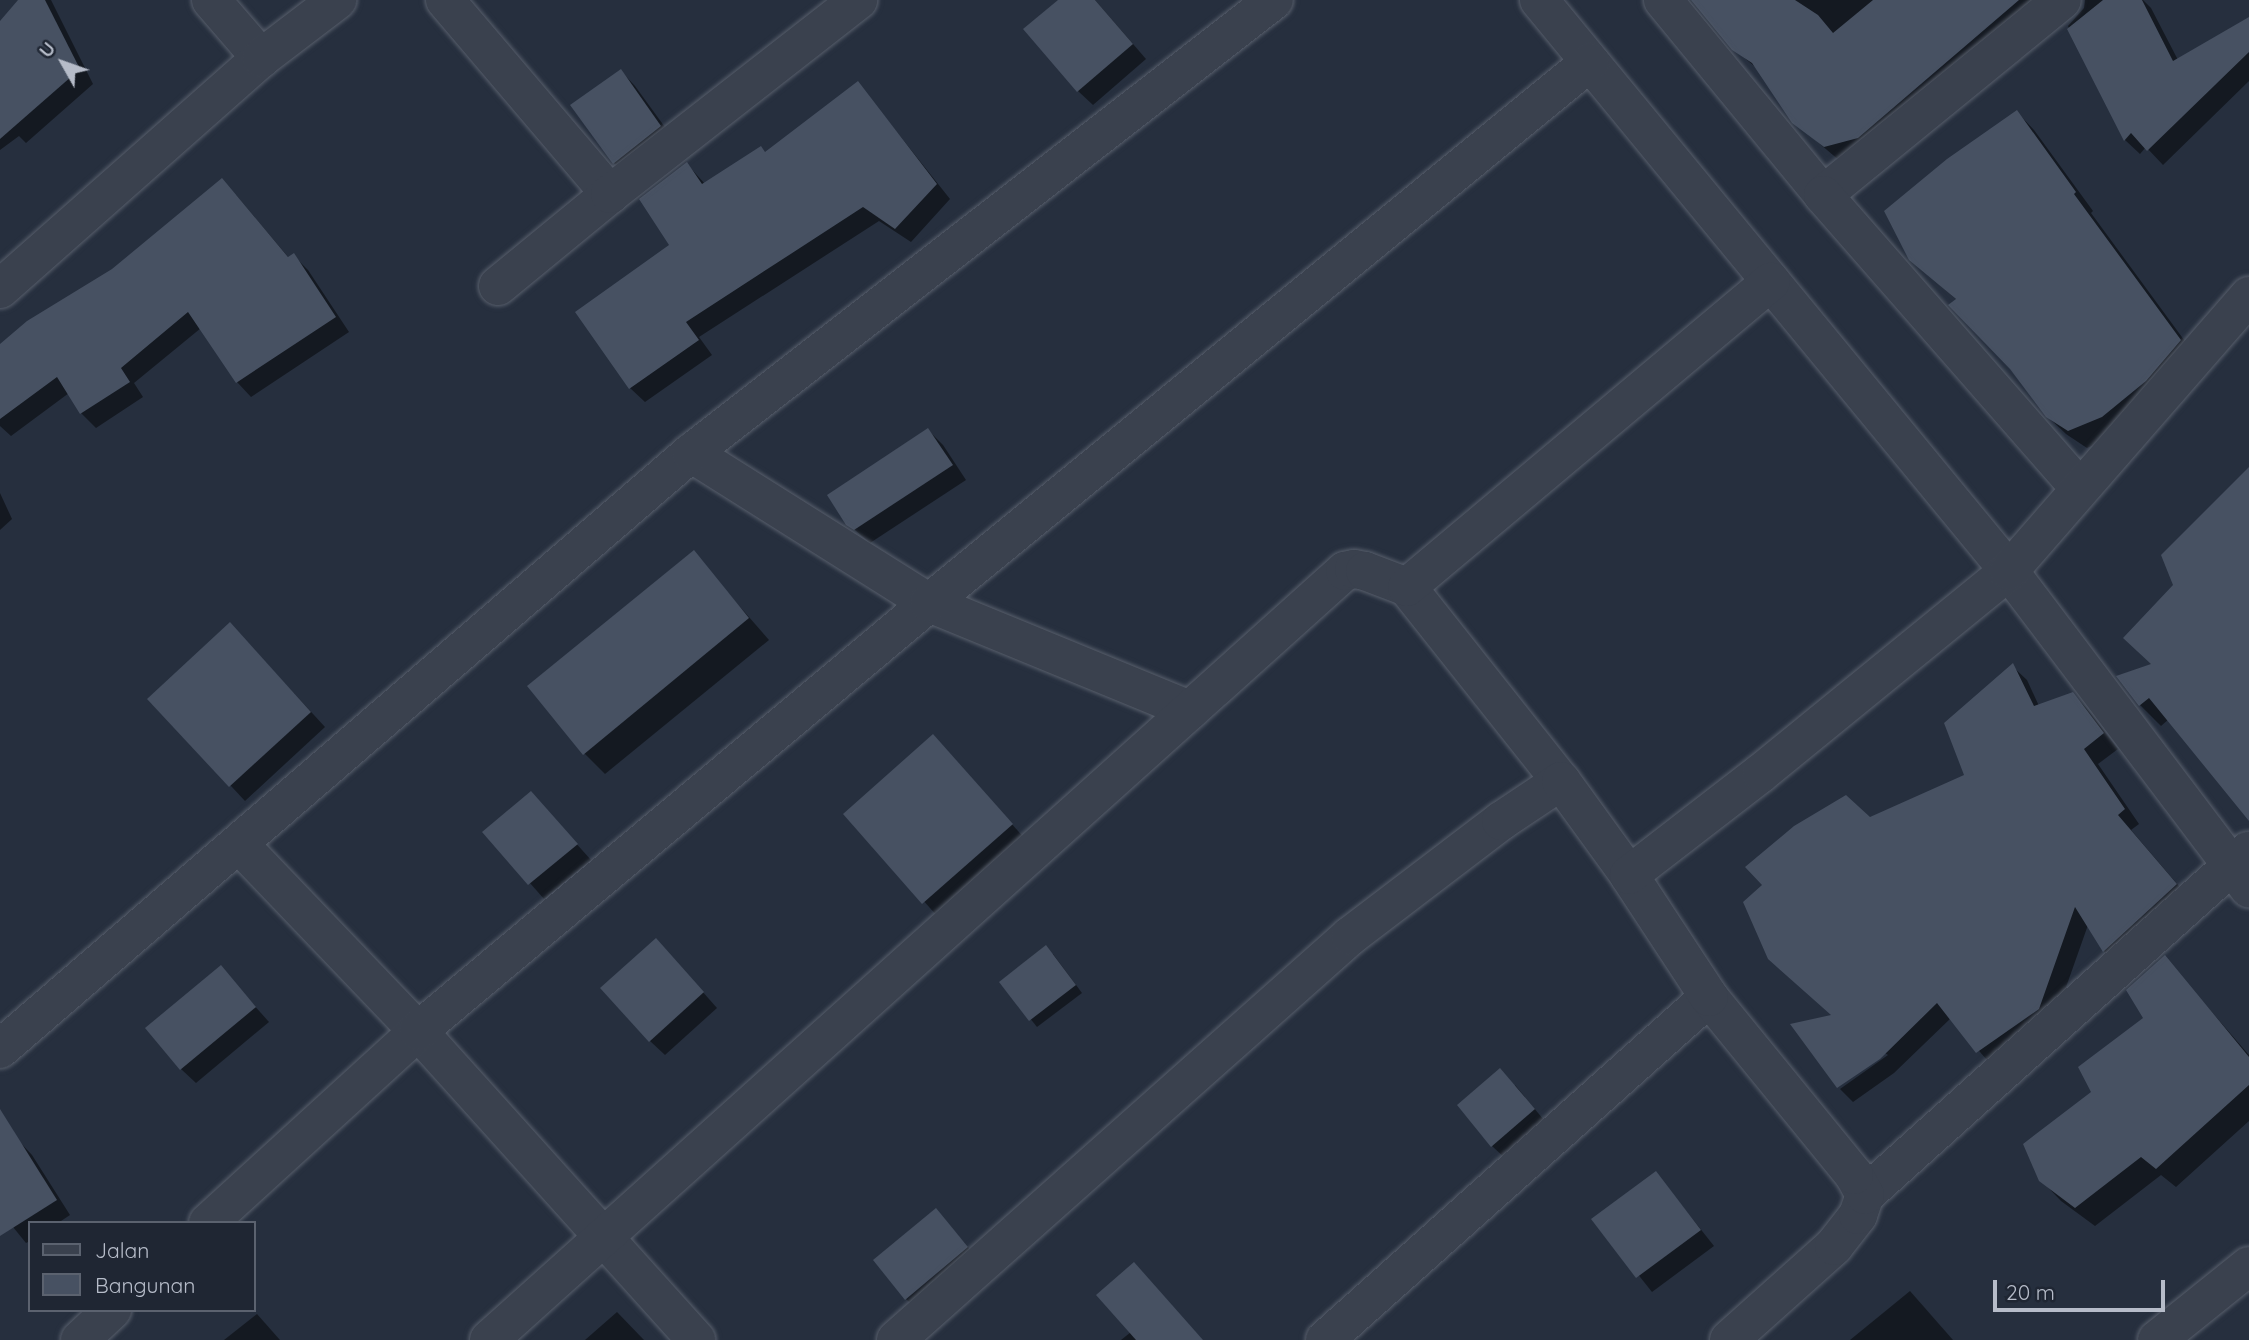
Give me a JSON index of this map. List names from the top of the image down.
{
  "legend": ["Jalan", "Bangunan"],
  "scale_bar": "20 m",
  "north": "top left"
}
